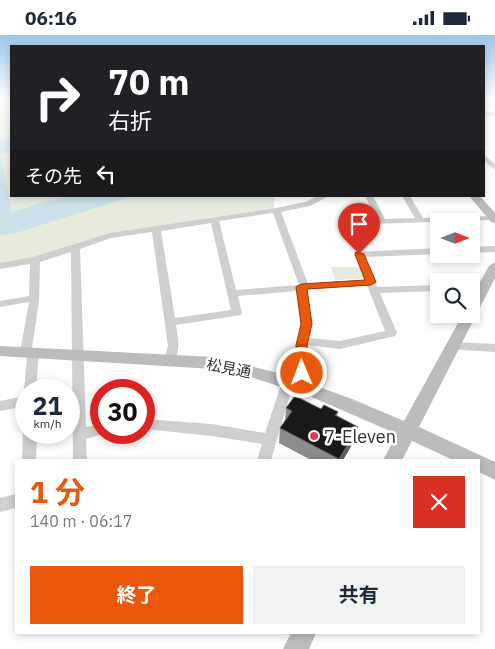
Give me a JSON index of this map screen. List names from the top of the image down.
{
  "streets": {
    "street": ["松見通"]
  },
  "places": ["7-Eleven"],
  "north": "right",
  "page": {
    "status": "06:16",
    "turn": ["70 m", "右折"],
    "then": "その先",
    "speed": "21 km/h",
    "limit": "30",
    "heading": ["1 分", "140 m · 06:17"],
    "buttons": ["終了", "共有"]
  }
}
